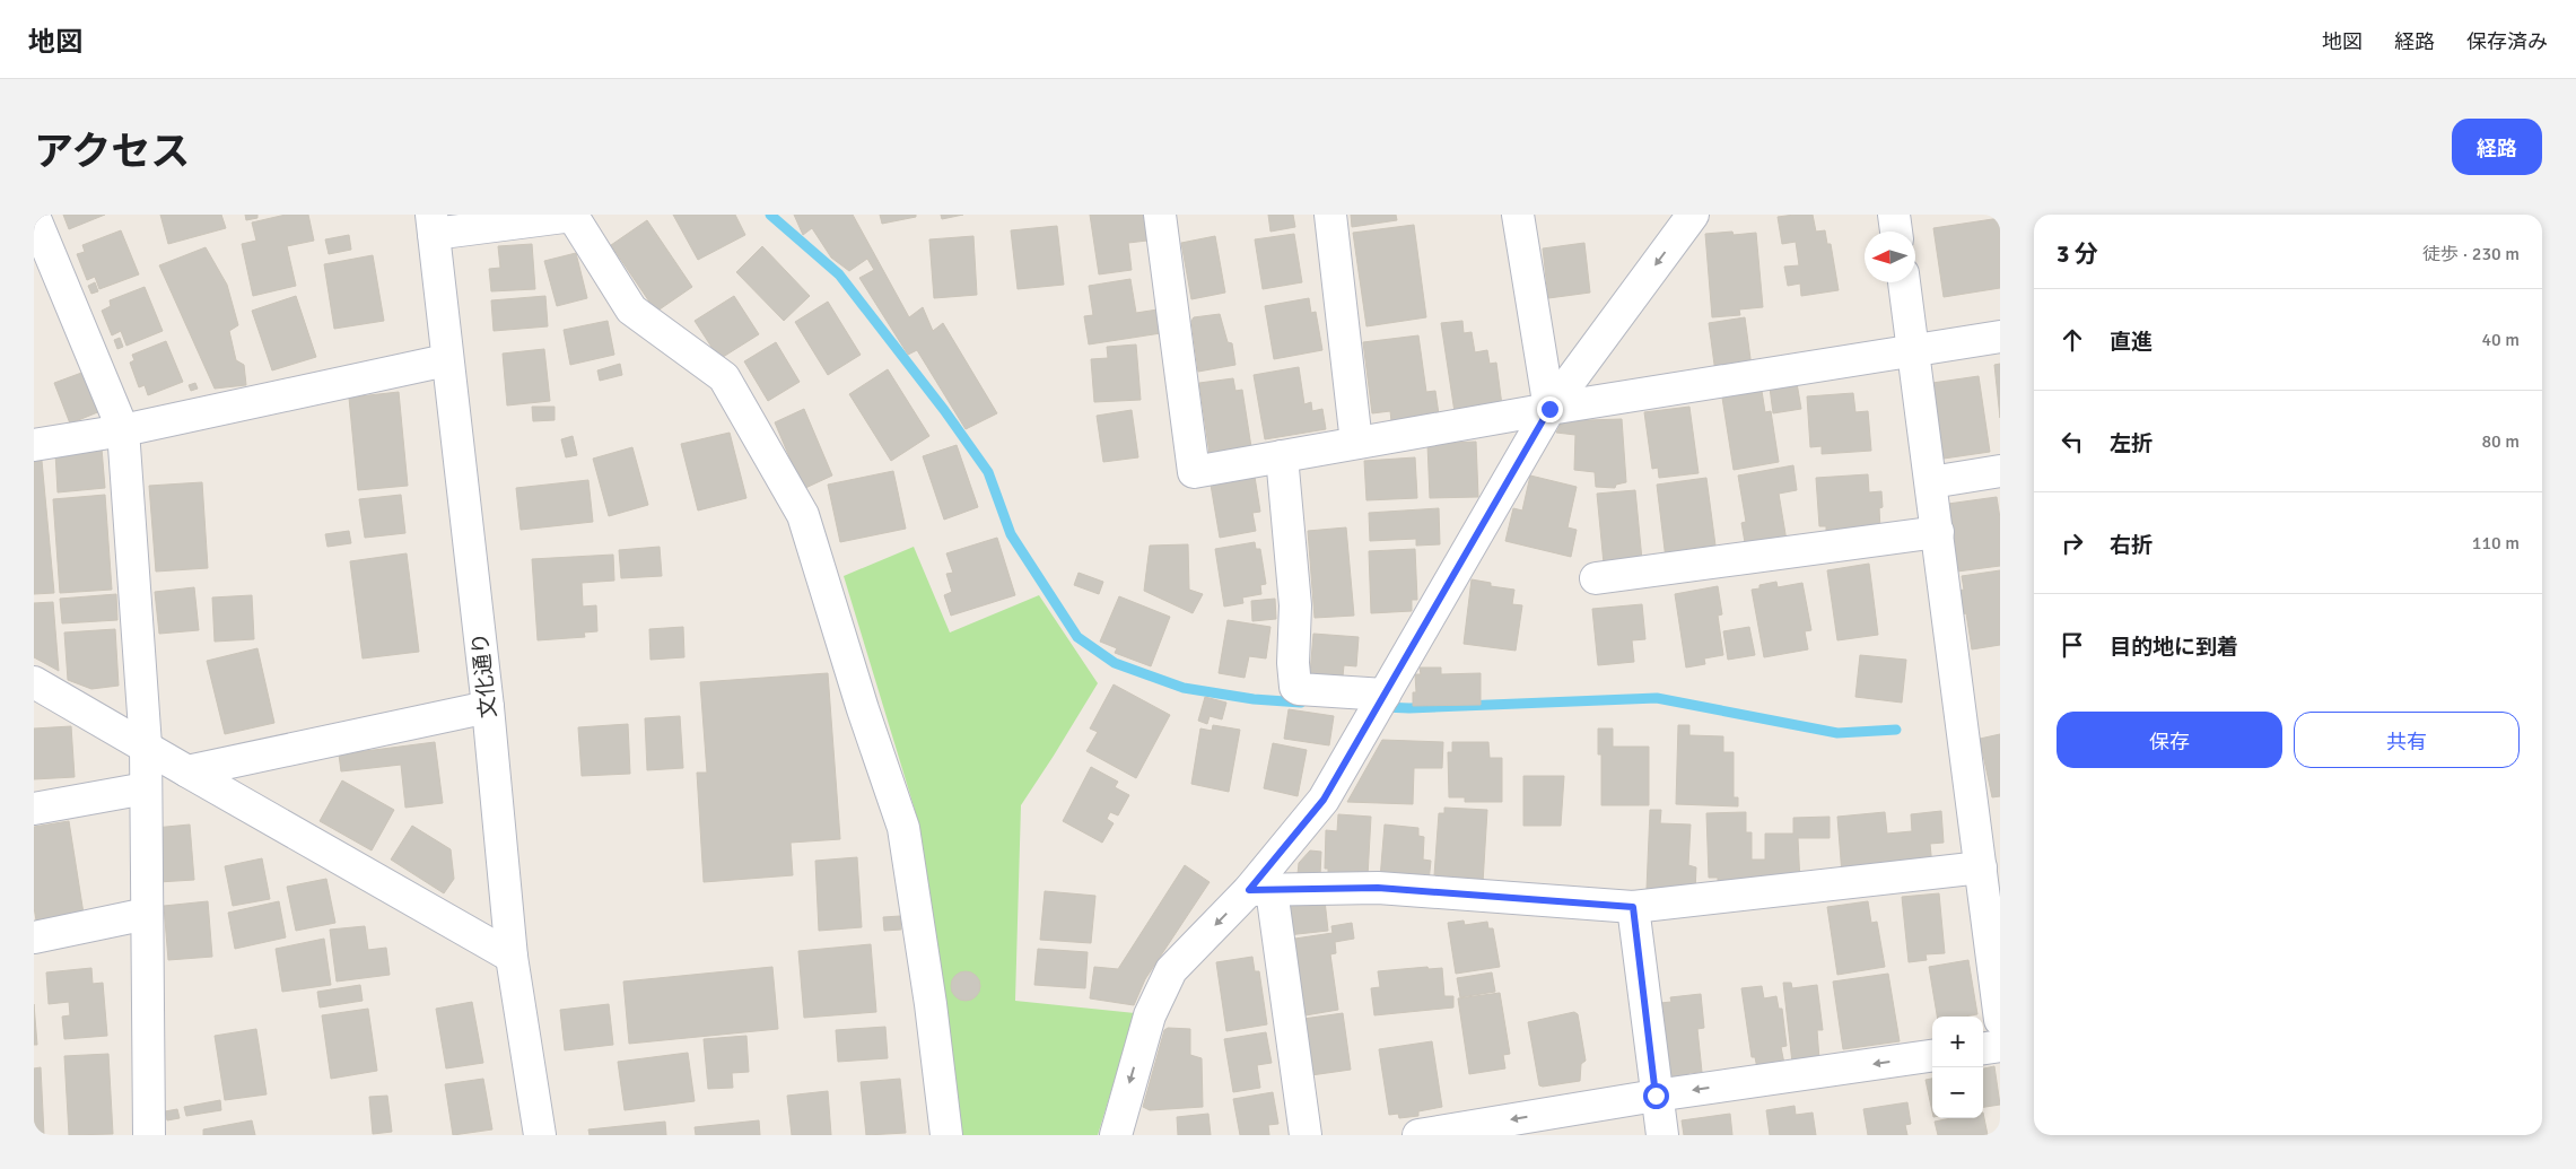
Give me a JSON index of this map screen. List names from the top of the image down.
{
  "streets": {
    "street": ["文化通り"]
  },
  "north": "left",
  "page": {
    "header": "地図",
    "nav": ["地図", "経路", "保存済み"],
    "title": "アクセス",
    "buttons": [
      "経路",
      ["保存", "共有"]
    ],
    "heading": ["3 分", "徒歩 · 230 m"],
    "list": [
      ["直進", "40 m"],
      ["左折", "80 m"],
      ["右折", "110 m"],
      "目的地に到着"
    ],
    "map_buttons": ["+", "−"]
  }
}
